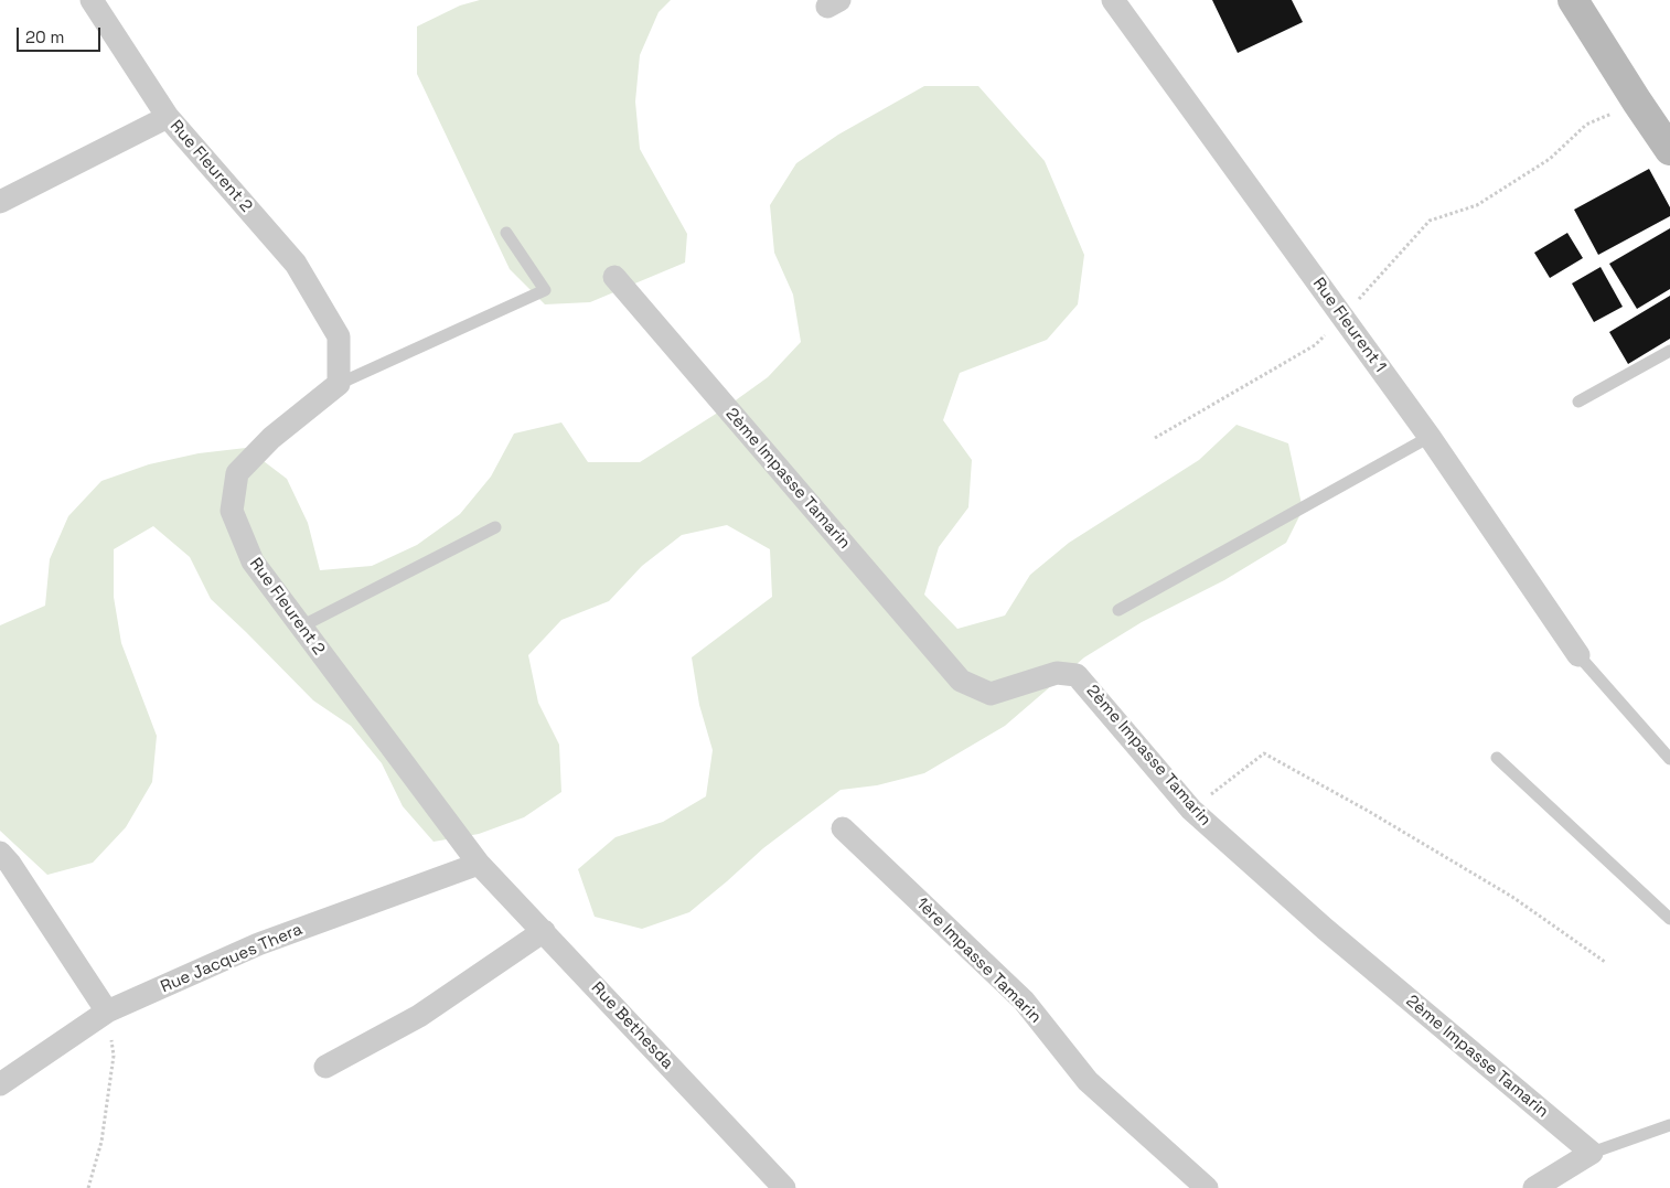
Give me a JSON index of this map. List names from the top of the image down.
{
  "streets": {
    "street": [
      "Rue Fleurent 2",
      "Rue Fleurent 1",
      "2ème Impasse Tamarin",
      "Rue Jacques Thera",
      "1ère Impasse Tamarin",
      "Rue Bethesda"
    ]
  },
  "crossings": [
    ["Rue Fleurent 2", "Rue Jacques Thera"],
    ["Rue Fleurent 2", "Rue Bethesda"],
    ["Rue Jacques Thera", "Rue Bethesda"]
  ],
  "scale_bar": "20 m"
}
